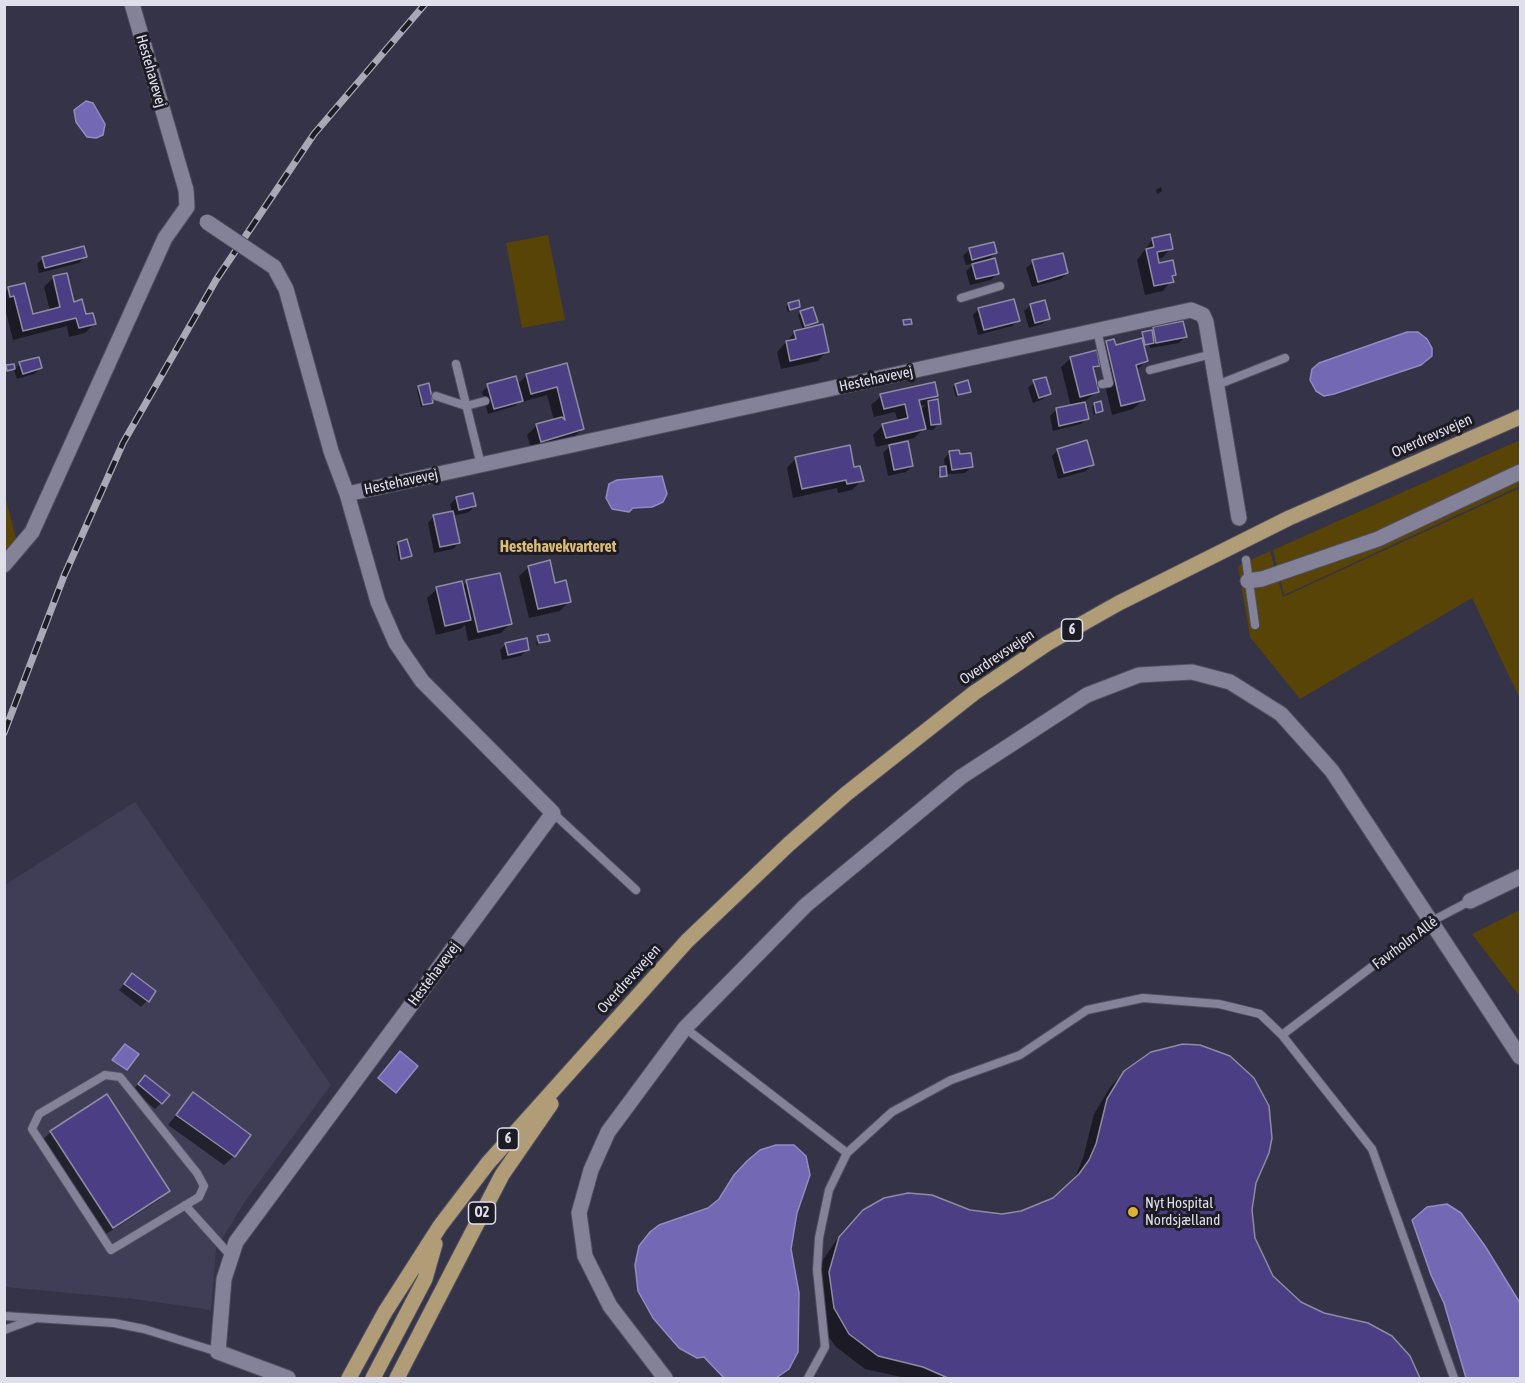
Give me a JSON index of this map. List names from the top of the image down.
{
  "streets": {
    "main road": ["Overdrevsvejen", "6", "O2"],
    "street": ["Hestehavevej", "Favrholm Allé"]
  },
  "districts": ["Hestehavekvarteret"],
  "places": ["Nyt Hospital Nordsjælland"]
}
